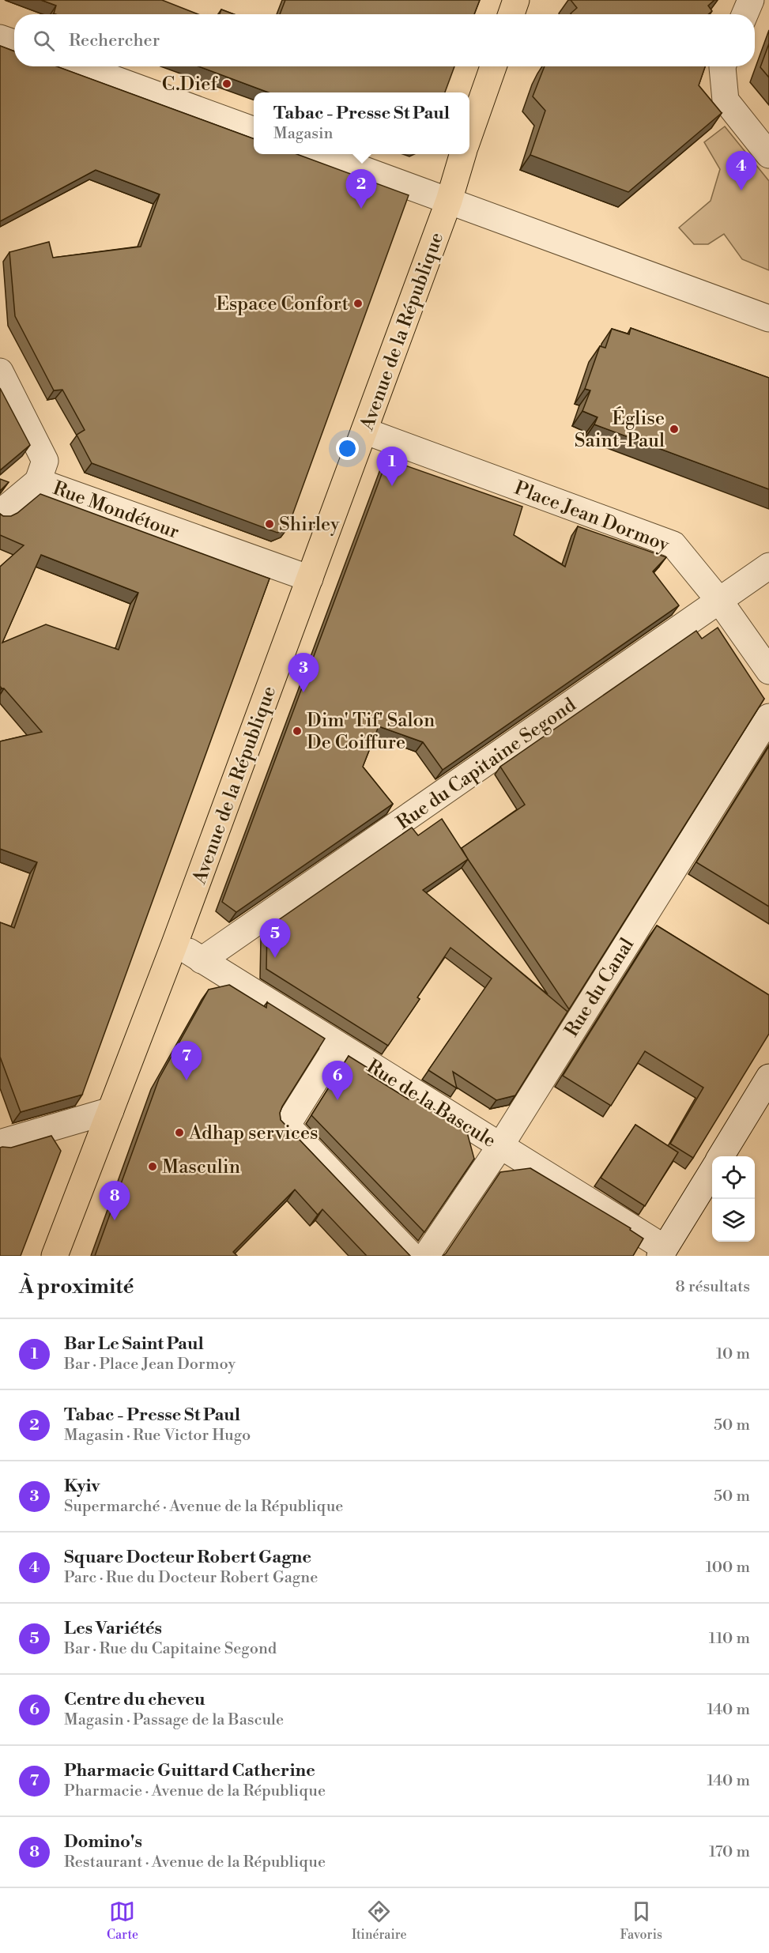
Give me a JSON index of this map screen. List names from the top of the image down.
{
  "streets": {
    "main road": ["Avenue de la République"],
    "street": [
      "Rue Mondétour",
      "Place Jean Dormoy",
      "Rue du Capitaine Segond",
      "Rue du Canal",
      "Rue de la Bascule"
    ]
  },
  "crossings": [
    ["Avenue de la République", "Rue Mondétour"],
    ["Avenue de la République", "Place Jean Dormoy"],
    ["Avenue de la République", "Rue de la Bascule"],
    ["Place Jean Dormoy", "Rue du Capitaine Segond"],
    ["Rue du Capitaine Segond", "Rue de la Bascule"],
    ["Rue du Canal", "Rue de la Bascule"]
  ],
  "places": [
    "C.Dief",
    "Espace Confort",
    "Église Saint-Paul",
    "Shirley",
    "Dim' Tif' Salon De Coiffure",
    "Adhap services",
    "Masculin"
  ],
  "page": {
    "search": "Rechercher",
    "popup": ["Tabac - Presse St Paul", "Magasin"],
    "pins": [
      "4",
      "2",
      "1",
      "3",
      "5",
      "7",
      "6",
      "8"
    ],
    "heading": ["À proximité", "8 résultats"],
    "list": [
      {
        "mark": "1",
        "name": "Bar Le Saint Paul",
        "note": "Bar · Place Jean Dormoy",
        "value": "10 m"
      },
      {
        "mark": "2",
        "name": "Tabac - Presse St Paul",
        "note": "Magasin · Rue Victor Hugo",
        "value": "50 m"
      },
      {
        "mark": "3",
        "name": "Kyiv",
        "note": "Supermarché · Avenue de la République",
        "value": "50 m"
      },
      {
        "mark": "4",
        "name": "Square Docteur Robert Gagne",
        "note": "Parc · Rue du Docteur Robert Gagne",
        "value": "100 m"
      },
      {
        "mark": "5",
        "name": "Les Variétés",
        "note": "Bar · Rue du Capitaine Segond",
        "value": "110 m"
      },
      {
        "mark": "6",
        "name": "Centre du cheveu",
        "note": "Magasin · Passage de la Bascule",
        "value": "140 m"
      },
      {
        "mark": "7",
        "name": "Pharmacie Guittard Catherine",
        "note": "Pharmacie · Avenue de la République",
        "value": "140 m"
      },
      {
        "mark": "8",
        "name": "Domino's",
        "note": "Restaurant · Avenue de la République",
        "value": "170 m"
      }
    ],
    "nav": ["Carte", "Itinéraire", "Favoris"]
  }
}
